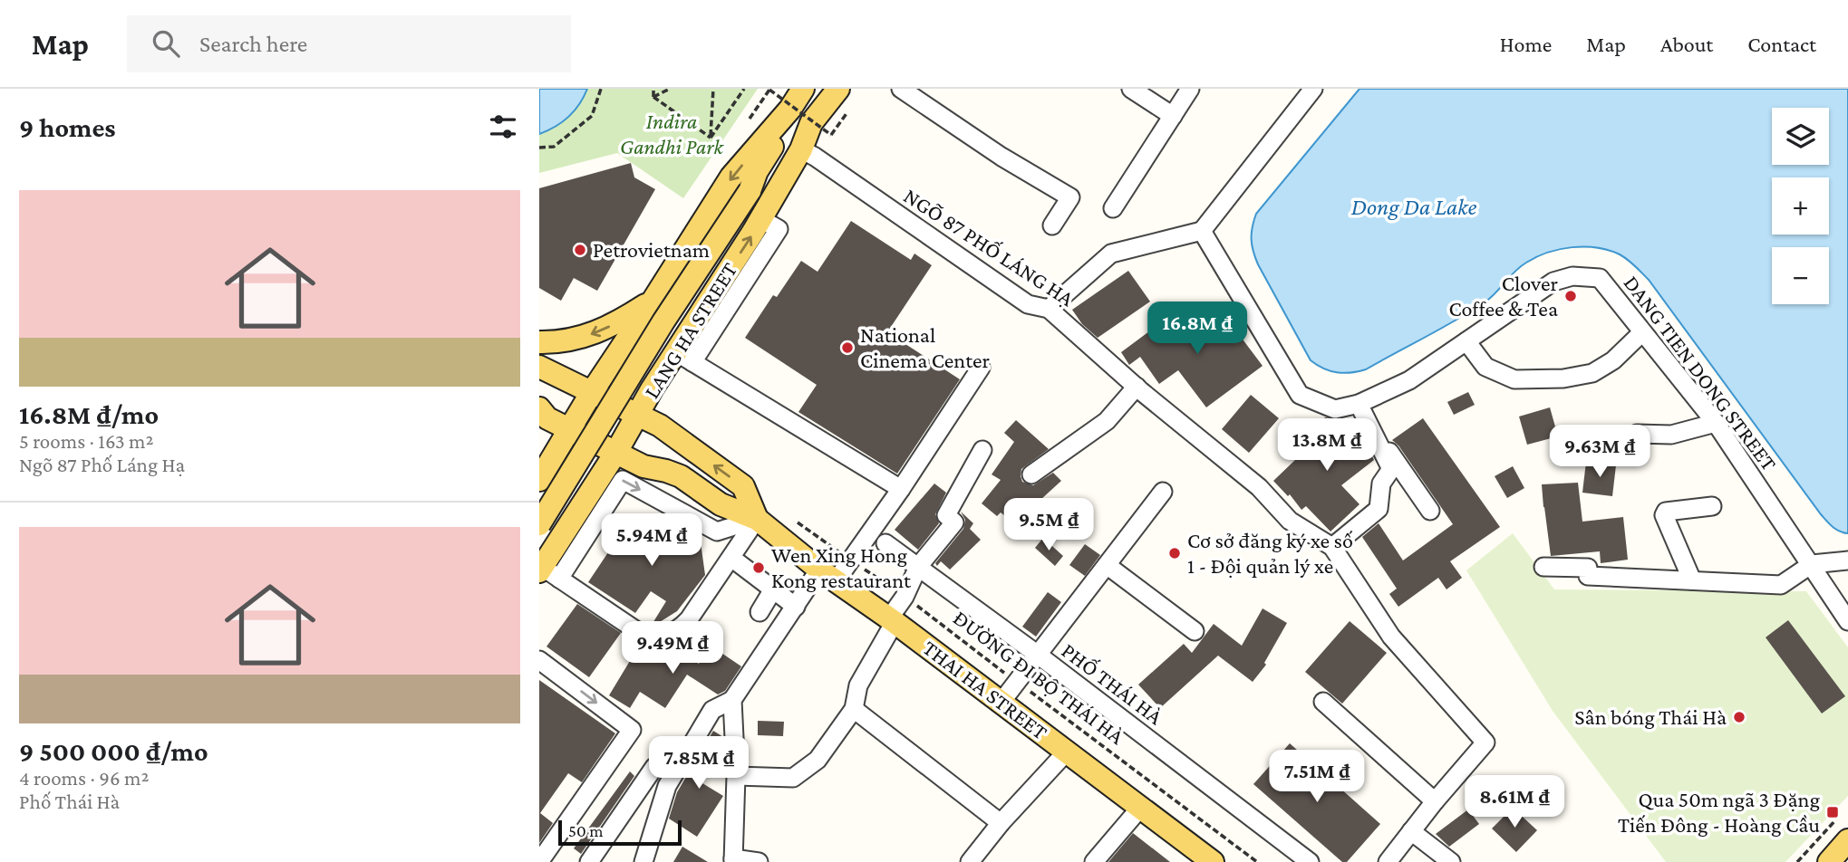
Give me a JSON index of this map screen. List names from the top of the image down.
{
  "streets": {
    "main road": ["LANG HA STREET", "THAI HA STREET"],
    "street": ["NGÕ 87 PHỐ LÁNG HẠ", "DANG TIEN DONG STREET", "PHỐ THÁI HÀ"],
    "path": ["ĐƯỜNG ĐI BỘ THÁI HÀ"]
  },
  "crossings": [
    ["NGÕ 87 PHỐ LÁNG HẠ", "LANG HA STREET"],
    ["LANG HA STREET", "THAI HA STREET"]
  ],
  "water": ["Dong Da Lake"],
  "parks": ["Indira Gandhi Park"],
  "places": {
    "other": [
      "Petrovietnam",
      "Clover Coffee & Tea",
      "National Cinema Center",
      "Cơ sở đăng ký xe số 1 - Đội quản lý xe",
      "Wen Xing Hong Kong restaurant",
      "Sân bóng Thái Hà"
    ],
    "transit": ["Qua 50m ngã 3 Đặng Tiến Đông - Hoàng Cầu"]
  },
  "scale_bar": "50 m",
  "page": {
    "header": "Map",
    "search": "Search here",
    "nav": [
      "Home",
      "Map",
      "About",
      "Contact"
    ],
    "heading": "9 homes",
    "map_buttons": ["+", "−"],
    "list": [
      {
        "name": "16.8M ₫/mo",
        "note": "5 rooms · 163 m² · Ngõ 87 Phố Láng Hạ"
      },
      {
        "name": "9 500 000 ₫/mo",
        "note": "4 rooms · 96 m² · Phố Thái Hà"
      }
    ],
    "price": [
      "16.8M ₫",
      "13.8M ₫",
      "9.63M ₫",
      "9.5M ₫",
      "5.94M ₫",
      "9.49M ₫",
      "7.85M ₫",
      "7.51M ₫",
      "8.61M ₫"
    ],
    "scale": "50 m"
  }
}
